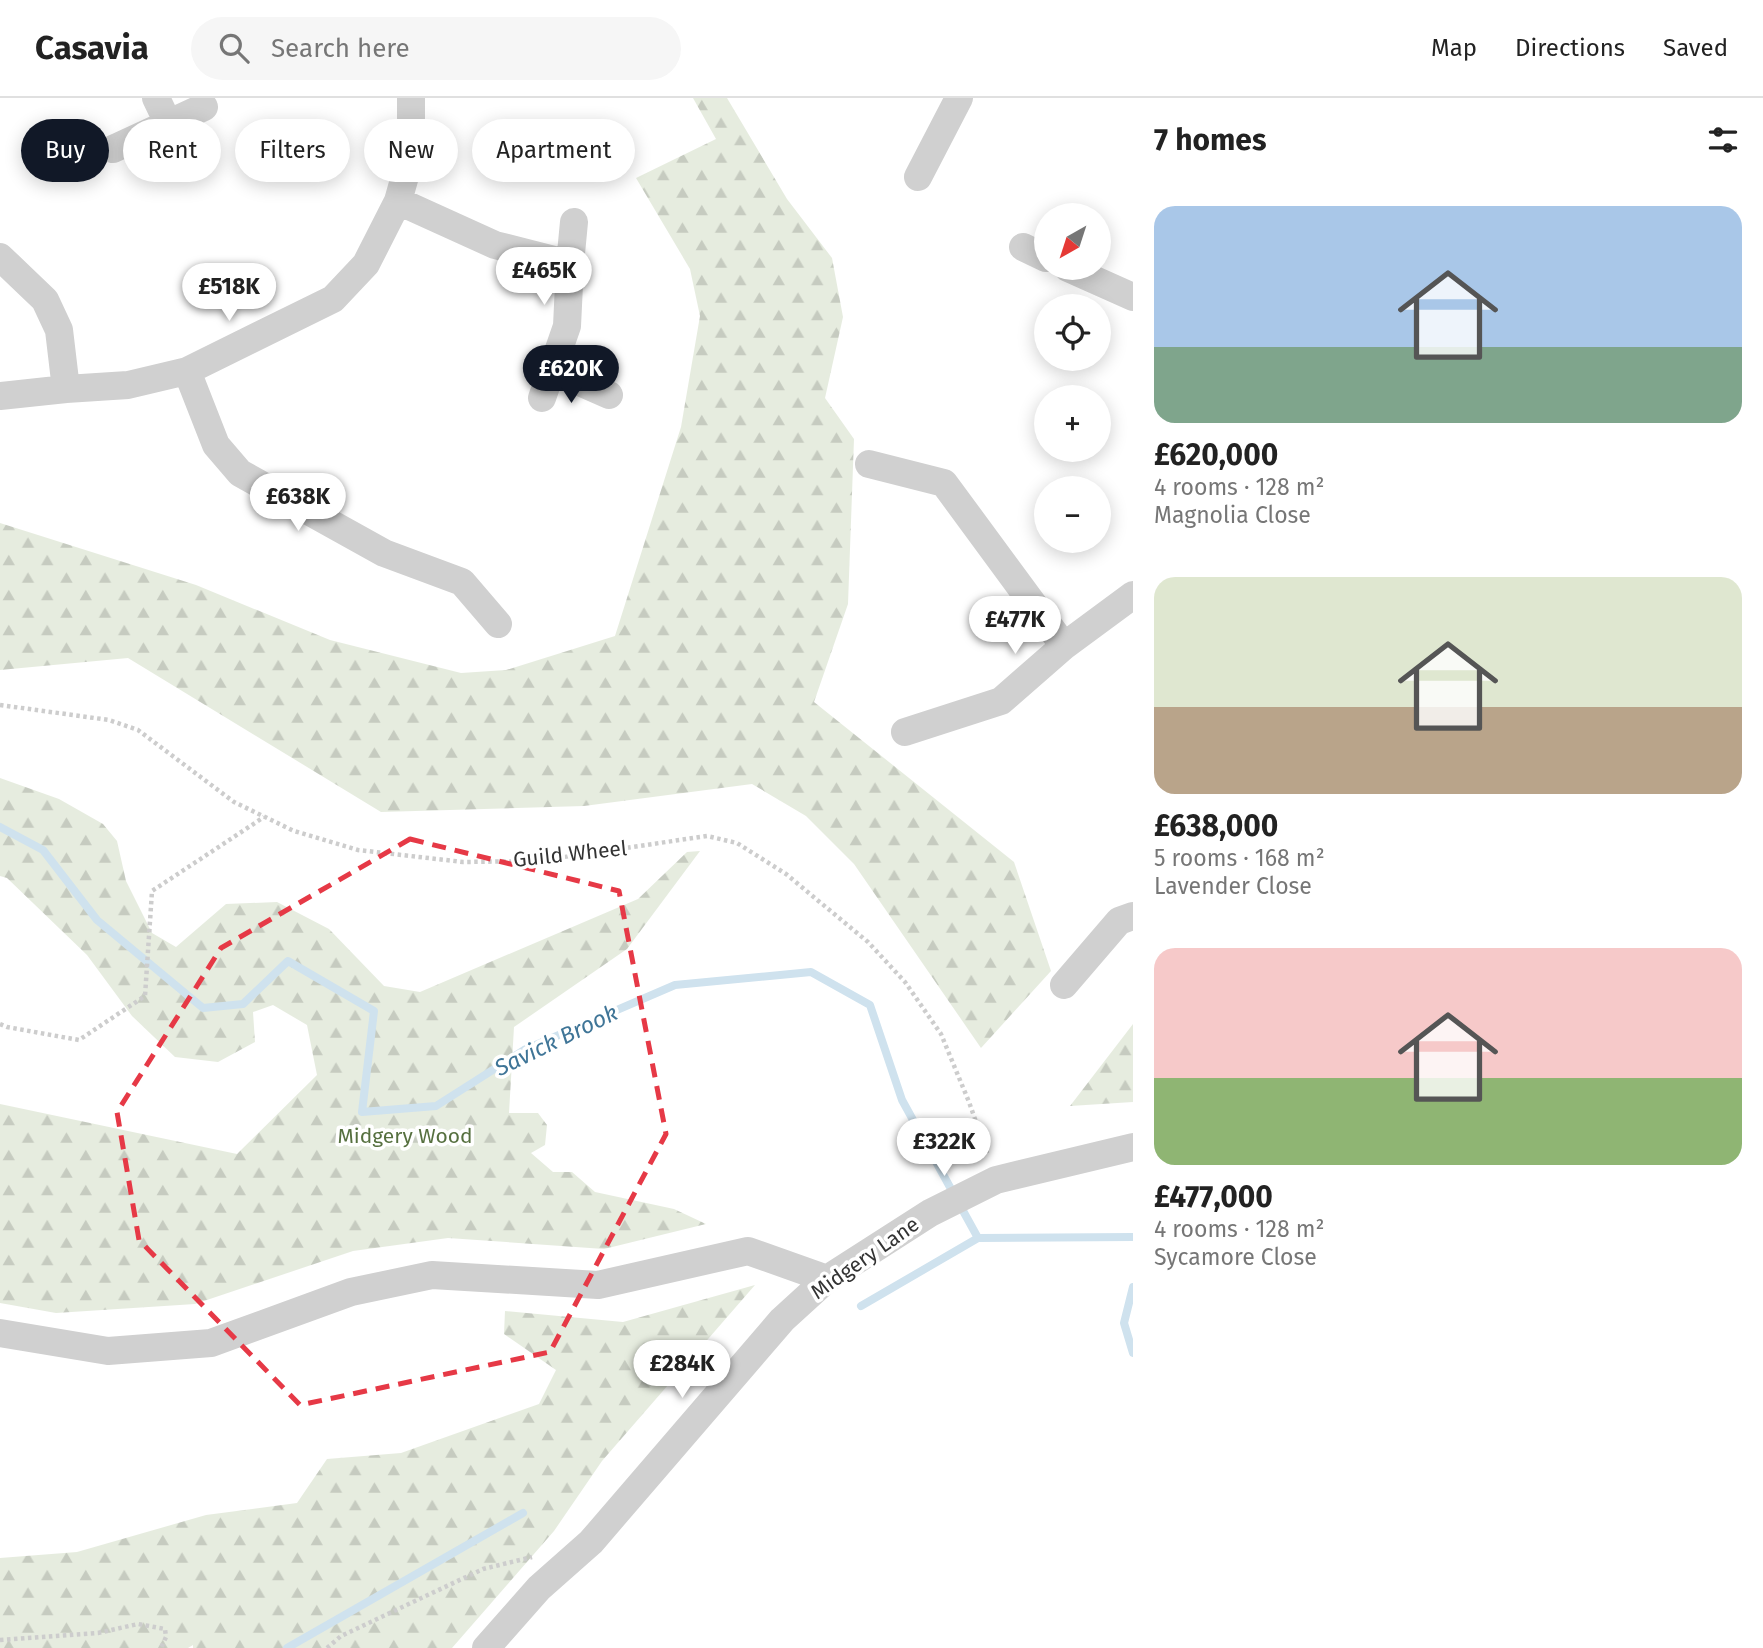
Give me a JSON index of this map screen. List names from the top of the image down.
{
  "streets": {
    "street": ["Midgery Lane"],
    "path": ["Guild Wheel"]
  },
  "crossings": [
    ["Guild Wheel", "Midgery Lane"]
  ],
  "water": ["Savick Brook"],
  "parks": ["Midgery Wood"],
  "north": "bottom left",
  "page": {
    "header": "Casavia",
    "search": "Search here",
    "nav": ["Map", "Directions", "Saved"],
    "heading": "7 homes",
    "chip": [
      "Buy",
      "Rent",
      "Filters",
      "New",
      "Apartment"
    ],
    "list": [
      {
        "name": "£620,000",
        "note": "4 rooms · 128 m² · Magnolia Close"
      },
      {
        "name": "£638,000",
        "note": "5 rooms · 168 m² · Lavender Close"
      },
      {
        "name": "£477,000",
        "note": "4 rooms · 128 m² · Sycamore Close"
      }
    ],
    "map_buttons": ["+", "−"],
    "price": [
      "£465K",
      "£518K",
      "£620K",
      "£638K",
      "£477K",
      "£322K",
      "£284K"
    ]
  }
}
